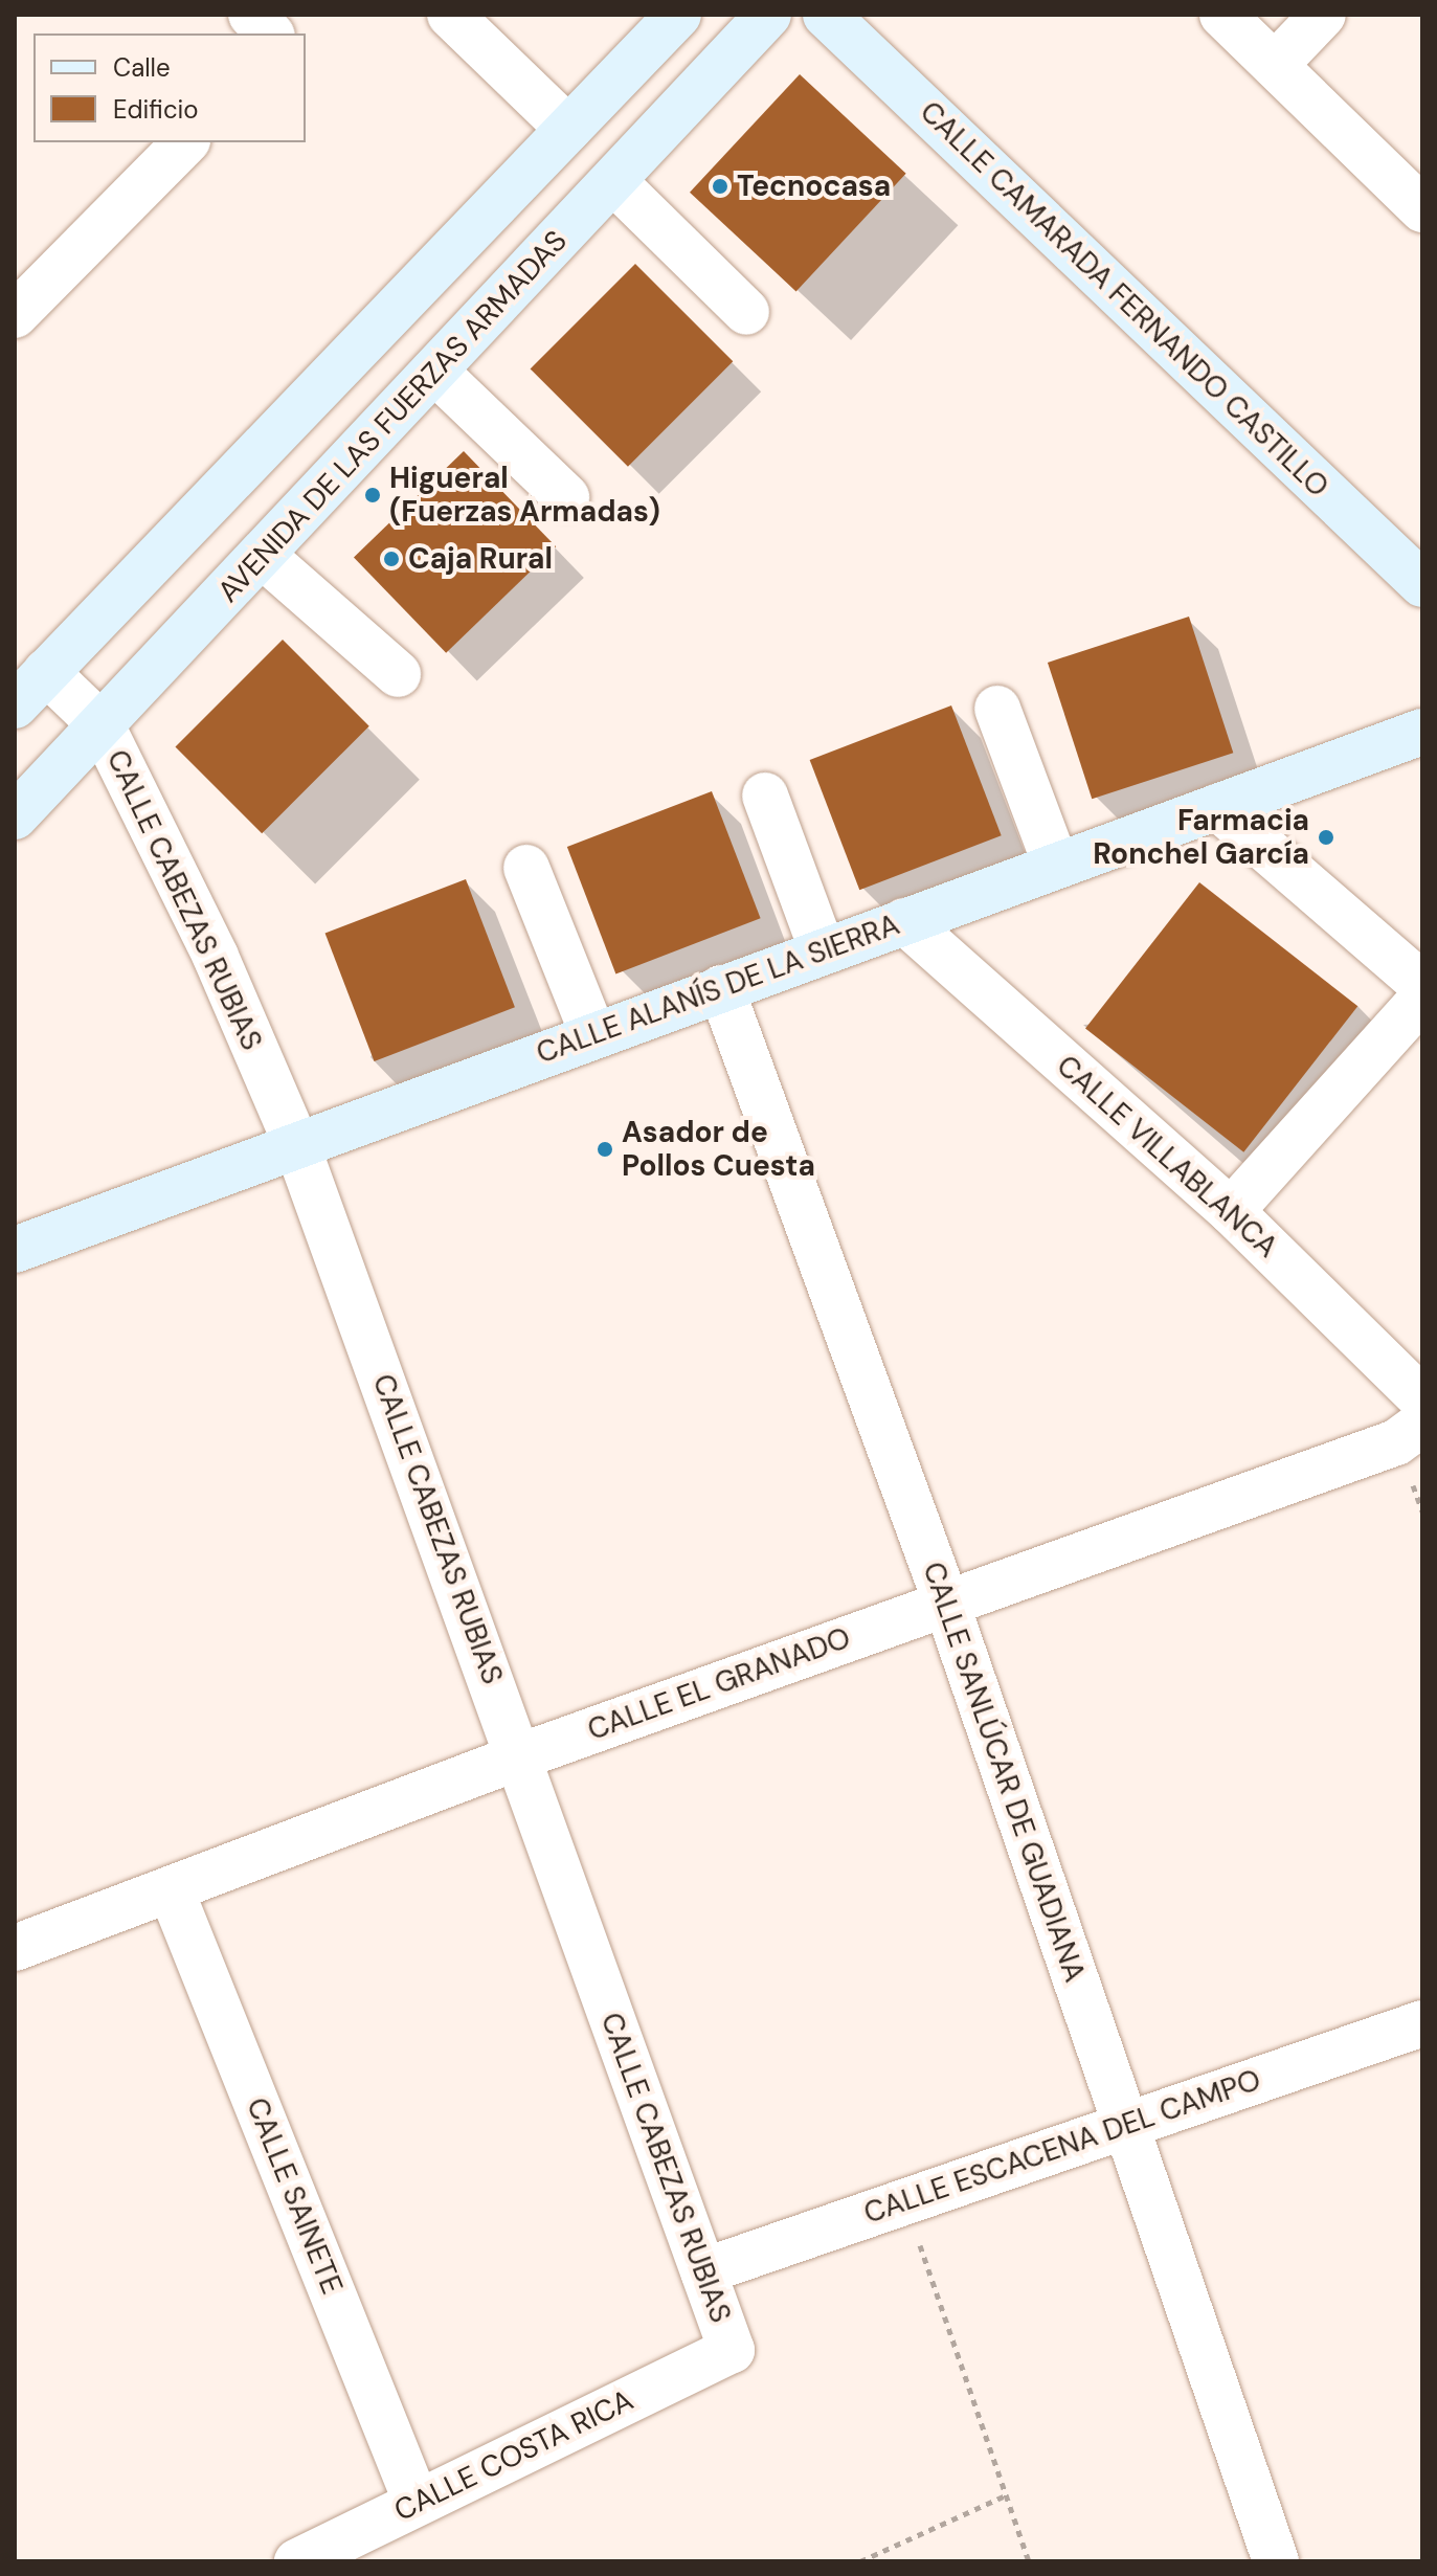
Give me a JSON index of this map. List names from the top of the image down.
{
  "streets": {
    "street": [
      "CALLE CAMARADA FERNANDO CASTILLO",
      "AVENIDA DE LAS FUERZAS ARMADAS",
      "CALLE CABEZAS RUBIAS",
      "CALLE ALANÍS DE LA SIERRA",
      "CALLE VILLABLANCA",
      "CALLE EL GRANADO",
      "CALLE SANLÚCAR DE GUADIANA",
      "CALLE ESCACENA DEL CAMPO",
      "CALLE SAINETE",
      "CALLE COSTA RICA"
    ]
  },
  "crossings": [
    ["AVENIDA DE LAS FUERZAS ARMADAS", "CALLE CABEZAS RUBIAS"],
    ["CALLE CABEZAS RUBIAS", "CALLE ALANÍS DE LA SIERRA"],
    ["CALLE CABEZAS RUBIAS", "CALLE EL GRANADO"],
    ["CALLE CABEZAS RUBIAS", "CALLE ESCACENA DEL CAMPO"],
    ["CALLE CABEZAS RUBIAS", "CALLE COSTA RICA"],
    ["CALLE ALANÍS DE LA SIERRA", "CALLE VILLABLANCA"],
    ["CALLE ALANÍS DE LA SIERRA", "CALLE SANLÚCAR DE GUADIANA"],
    ["CALLE EL GRANADO", "CALLE SANLÚCAR DE GUADIANA"],
    ["CALLE EL GRANADO", "CALLE SAINETE"],
    ["CALLE SANLÚCAR DE GUADIANA", "CALLE ESCACENA DEL CAMPO"],
    ["CALLE SAINETE", "CALLE COSTA RICA"]
  ],
  "places": [
    "Tecnocasa",
    "Higueral (Fuerzas Armadas)",
    "Caja Rural",
    "Farmacia Ronchel García",
    "Asador de Pollos Cuesta"
  ],
  "legend": ["Calle", "Edificio"]
}
